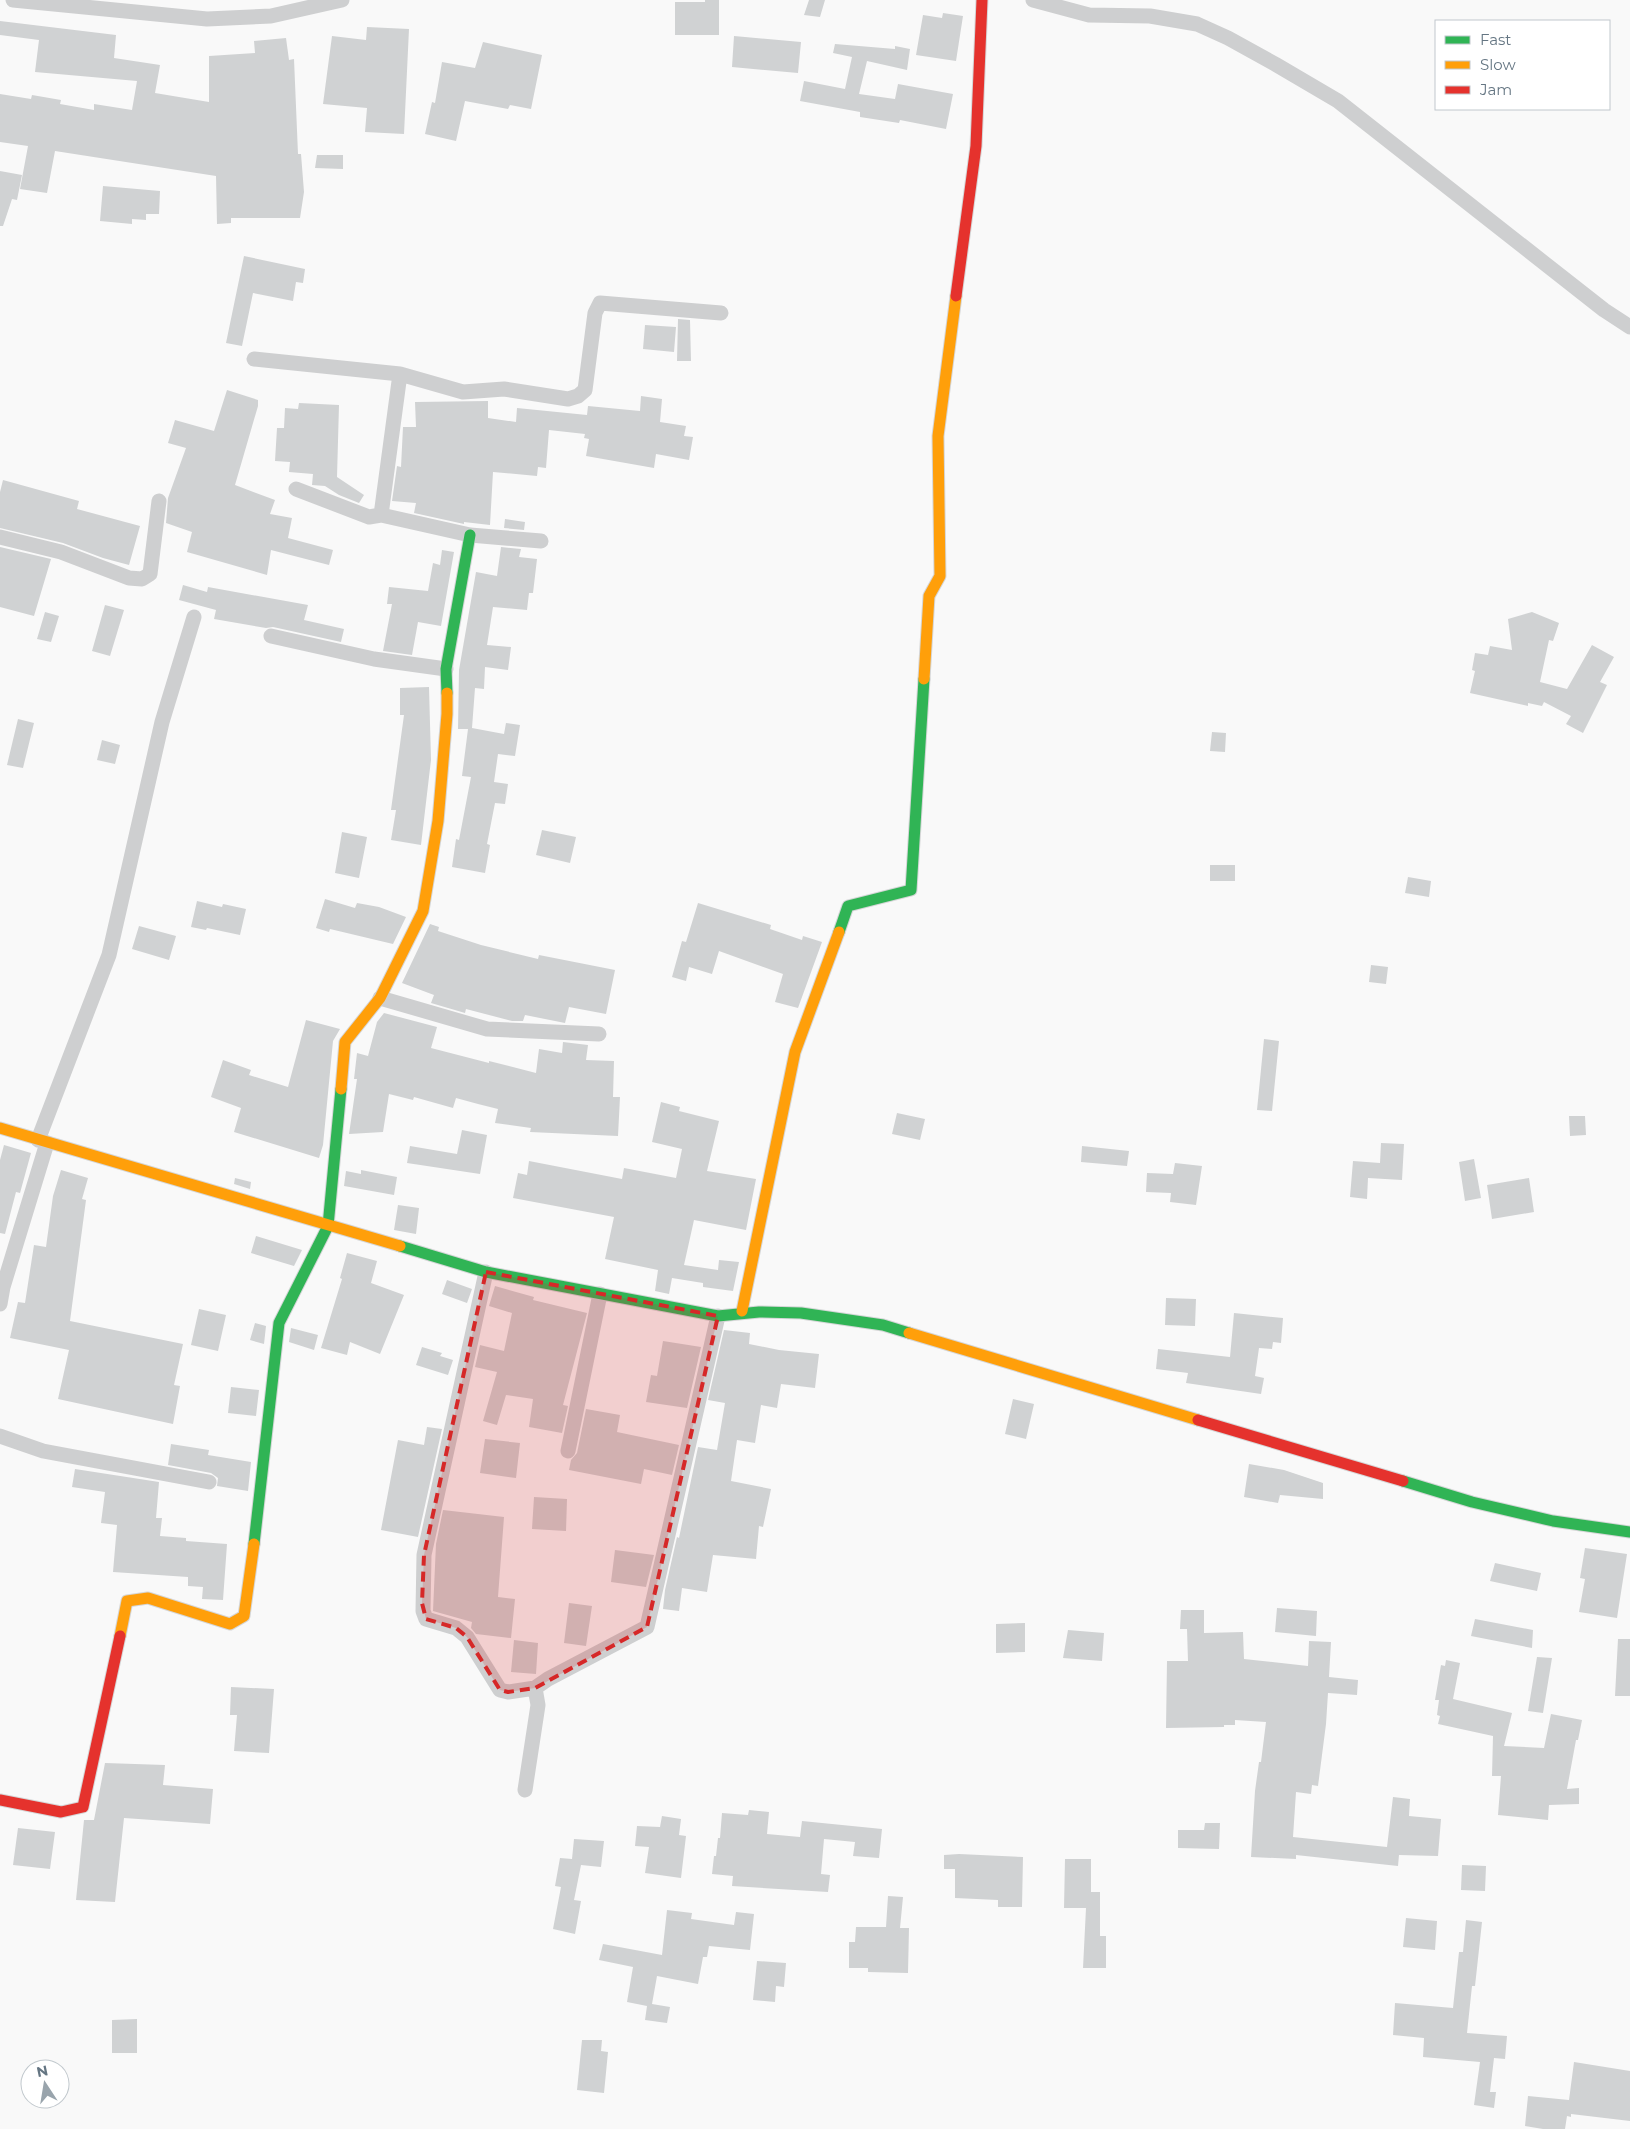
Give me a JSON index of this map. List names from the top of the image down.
{
  "legend": ["Fast", "Slow", "Jam"],
  "north": "top"
}
